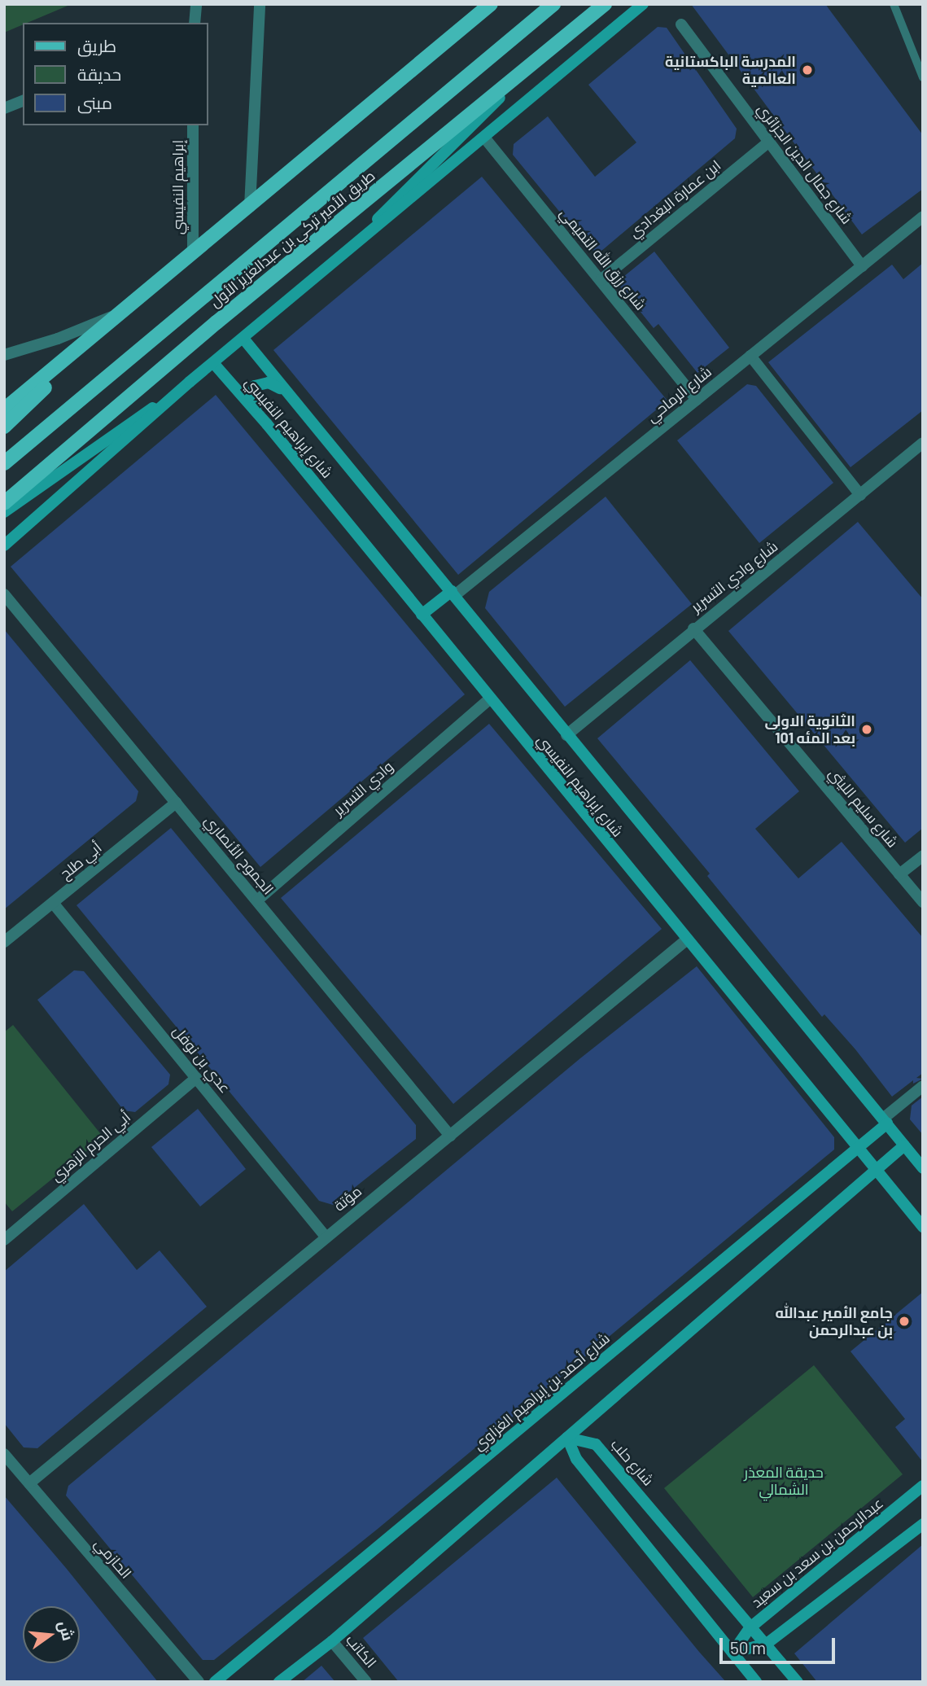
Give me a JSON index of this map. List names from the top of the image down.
{
  "streets": {
    "main road": ["طريق الأمير تركي بن عبدالعزيز الأول"],
    "street": [
      "شارع جمال الدين الجزائري",
      "إبراهيم النفيسي",
      "ابن عمارة البغدادي",
      "شارع رزق الله التميمي",
      "شارع الرماحي",
      "شارع إبراهيم النفيسي",
      "شارع وادي التسرير",
      "وادي التسرير",
      "شارع سليم الليثي",
      "الجموح الأنصاري",
      "أبي طلح",
      "عدي بن نوفل",
      "أبي الحرم الزهري",
      "مؤتة",
      "شارع أحمد بن إبراهيم الغزاوي",
      "شارع حلب",
      "عبدالرحمن بن سعد بن سعيد",
      "الحازمي",
      "الكاتب"
    ]
  },
  "crossings": [
    ["شارع جمال الدين الجزائري", "ابن عمارة البغدادي"],
    ["شارع جمال الدين الجزائري", "شارع الرماحي"],
    ["ابن عمارة البغدادي", "شارع رزق الله التميمي"],
    ["شارع رزق الله التميمي", "شارع الرماحي"],
    ["شارع الرماحي", "شارع إبراهيم النفيسي"],
    ["شارع إبراهيم النفيسي", "شارع وادي التسرير"],
    ["شارع إبراهيم النفيسي", "وادي التسرير"],
    ["شارع إبراهيم النفيسي", "مؤتة"],
    ["شارع إبراهيم النفيسي", "شارع أحمد بن إبراهيم الغزاوي"],
    ["شارع وادي التسرير", "شارع سليم الليثي"],
    ["وادي التسرير", "الجموح الأنصاري"],
    ["الجموح الأنصاري", "أبي طلح"],
    ["الجموح الأنصاري", "مؤتة"],
    ["أبي طلح", "عدي بن نوفل"],
    ["عدي بن نوفل", "أبي الحرم الزهري"],
    ["عدي بن نوفل", "مؤتة"],
    ["مؤتة", "الحازمي"],
    ["شارع حلب", "عبدالرحمن بن سعد بن سعيد"]
  ],
  "parks": ["حديقة المعذر الشمالي"],
  "places": ["المدرسة الباكستانية العالمية", "الثانوية الاولى بعد المئه 101", "جامع الأمير عبدالله بن عبدالرحمن"],
  "legend": ["طريق", "حديقة", "مبنى"],
  "scale_bar": "50 m",
  "north": "right"
}
